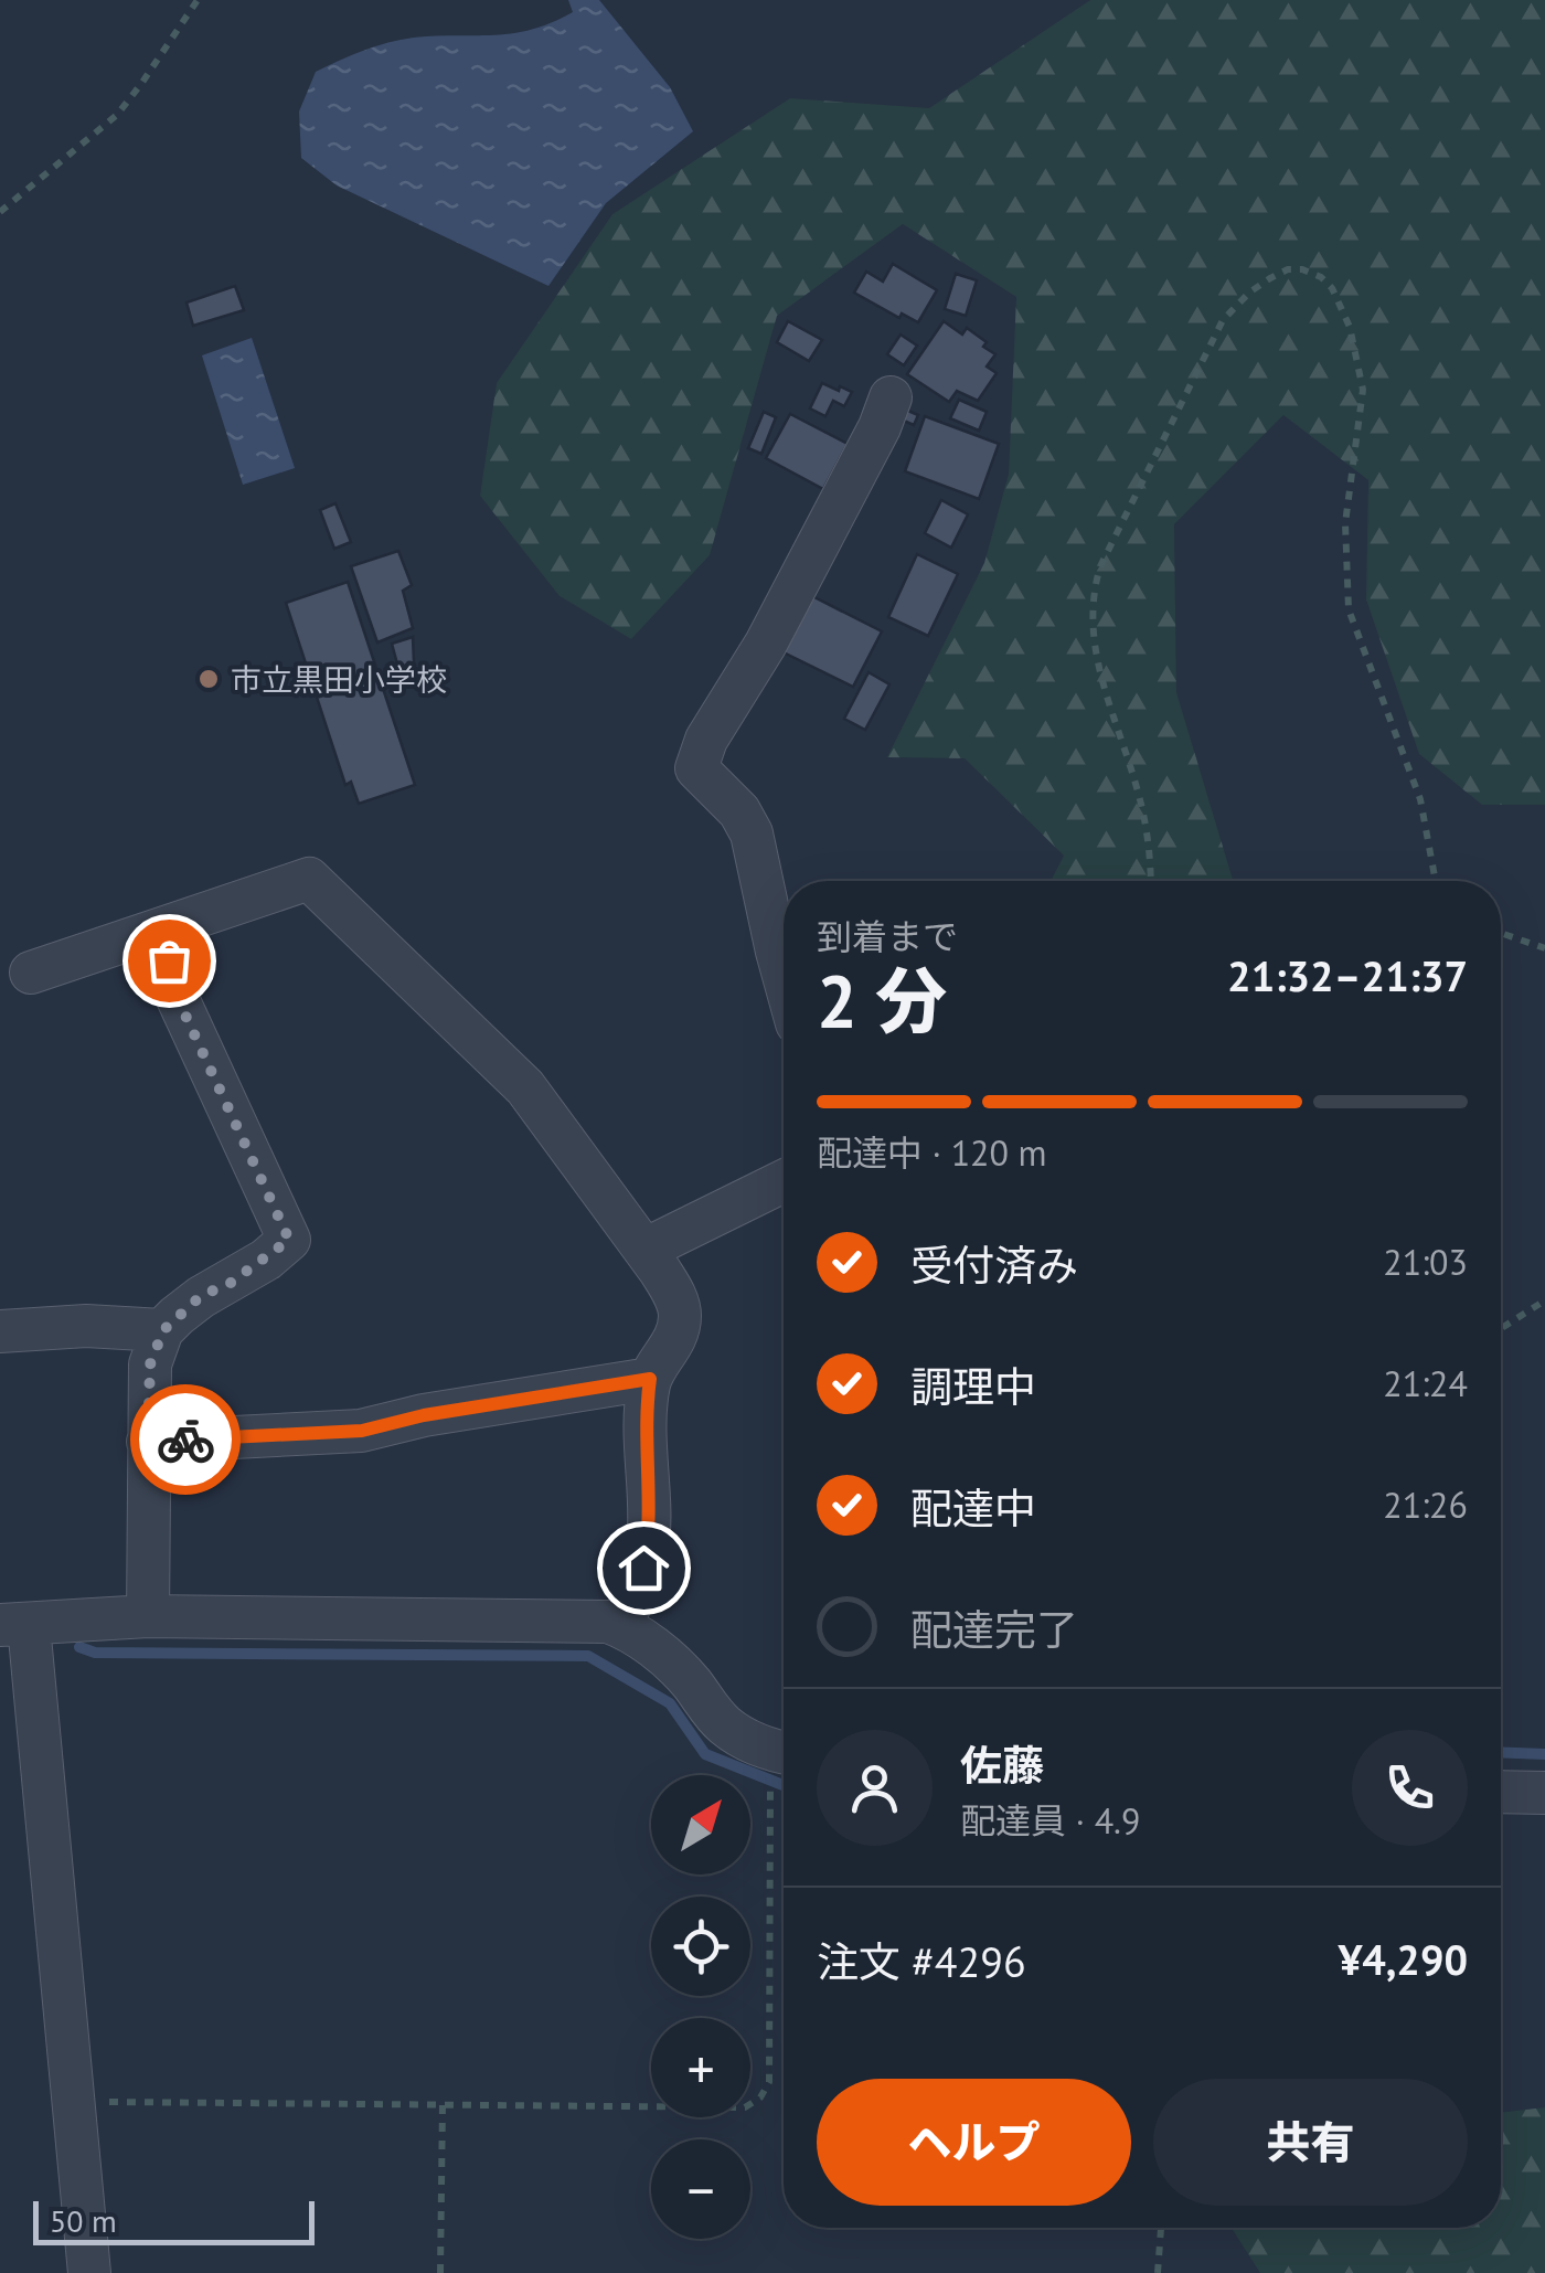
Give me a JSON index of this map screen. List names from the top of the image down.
{
  "places": ["市立黒田小学校"],
  "scale_bar": "50 m",
  "north": "top right",
  "page": {
    "heading": ["2 分", "到着まで", "21:32–21:37"],
    "panel": [
      "佐藤",
      "配達員 · 4.9",
      "注文 #4296",
      "¥4,290"
    ],
    "bar": "配達中 · 120 m",
    "list": [
      ["受付済み", "21:03"],
      ["調理中", "21:24"],
      ["配達中", "21:26"],
      "配達完了"
    ],
    "map_buttons": ["+", "−"],
    "buttons": ["ヘルプ", "共有"],
    "scale": "50 m"
  }
}
